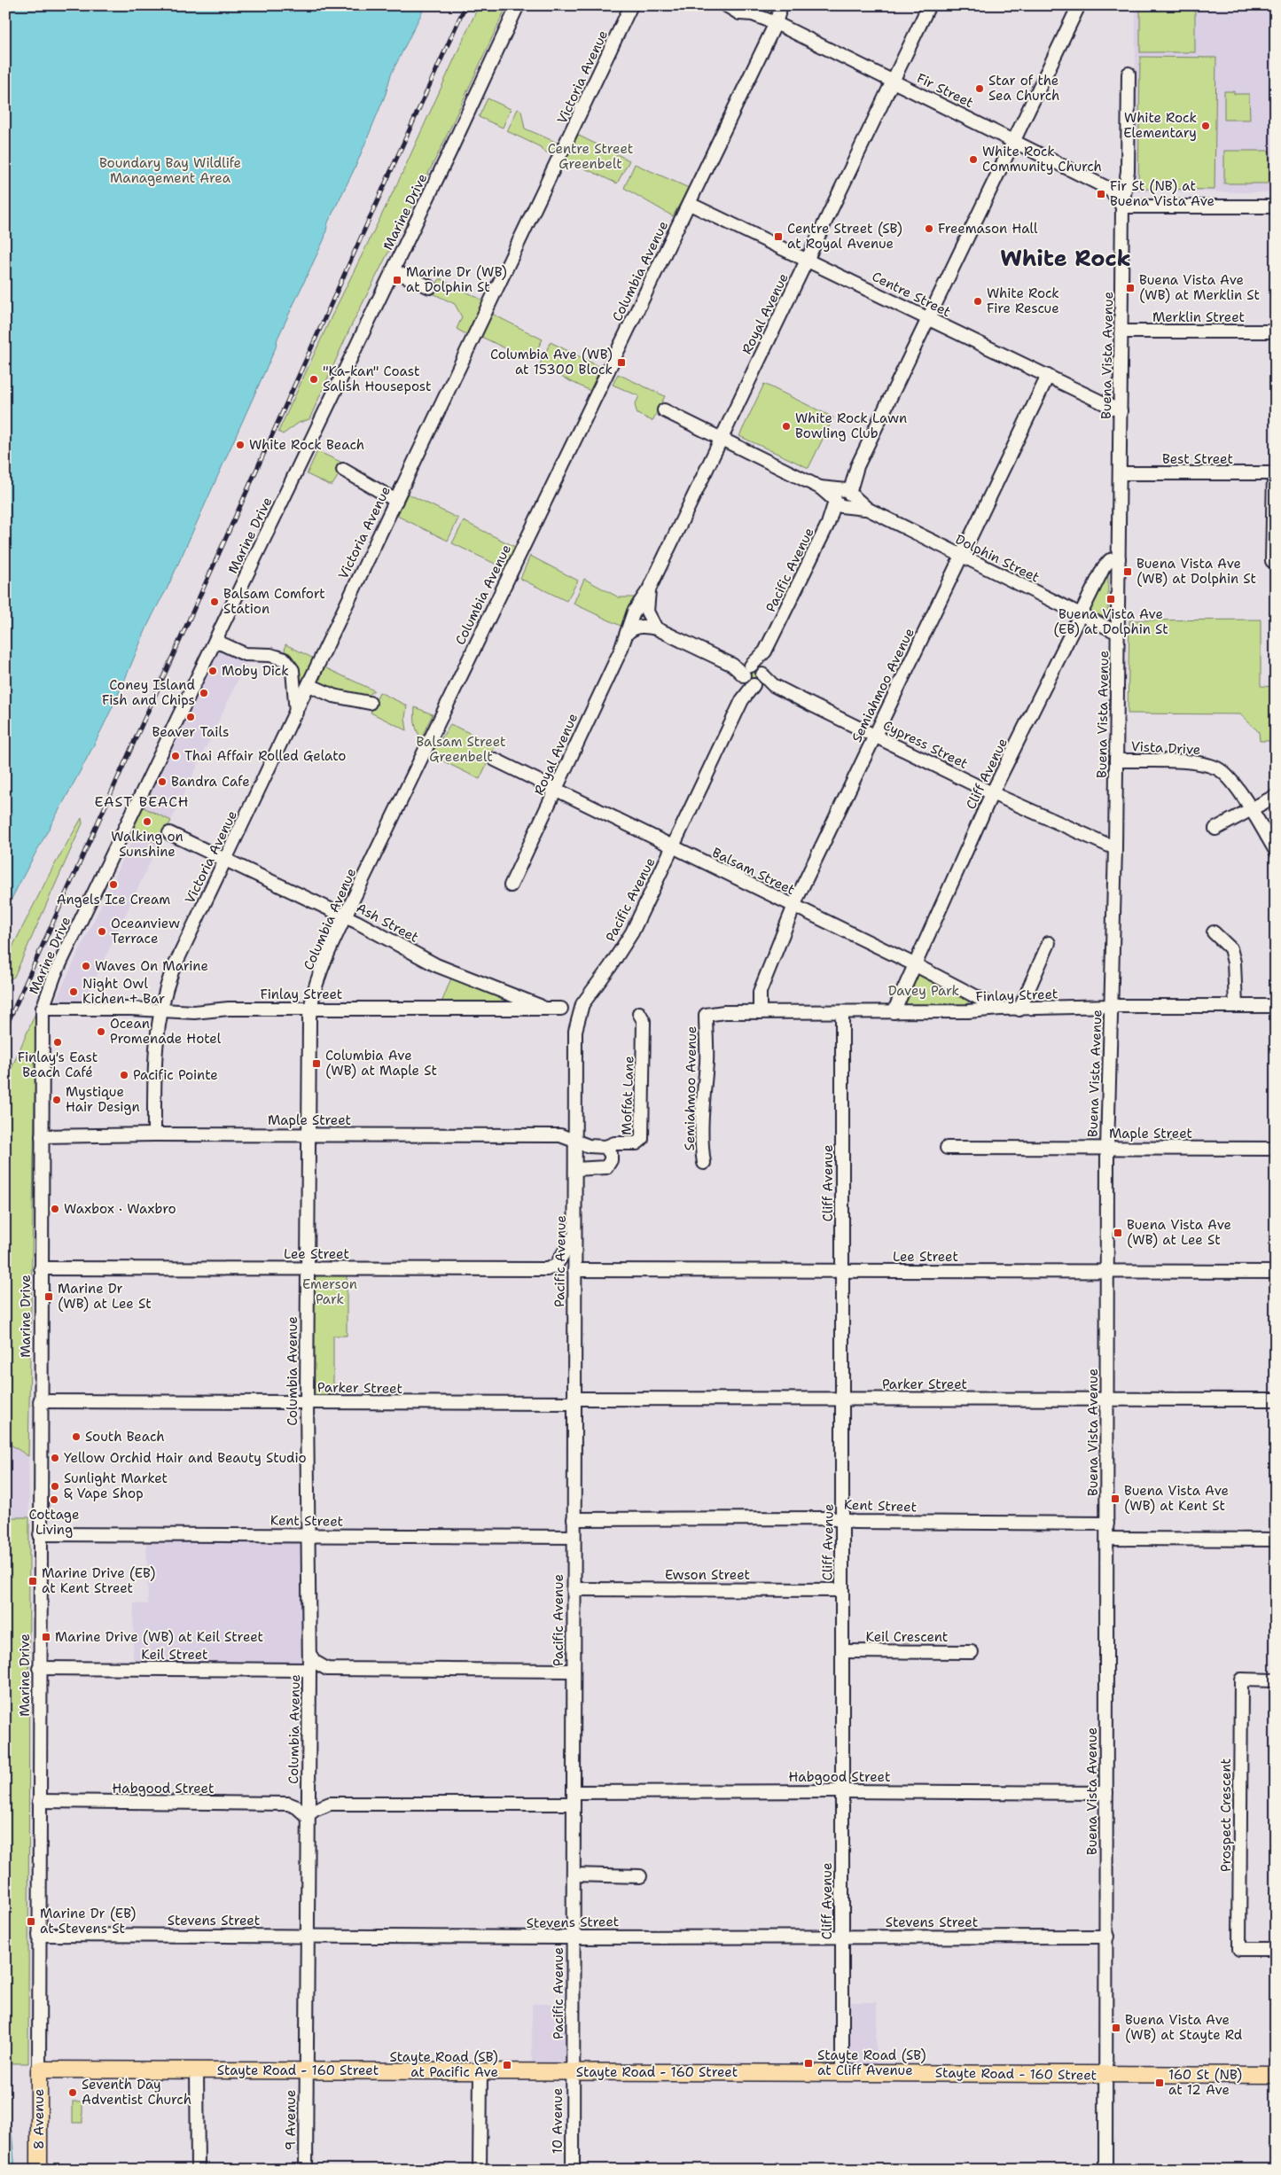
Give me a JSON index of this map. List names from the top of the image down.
{
  "streets": {
    "main road": ["Stayte Road - 160 Street", "8 Avenue"],
    "street": [
      "Victoria Avenue",
      "Fir Street",
      "Marine Drive",
      "Columbia Avenue",
      "Centre Street",
      "Royal Avenue",
      "Merklin Street",
      "Buena Vista Avenue",
      "Best Street",
      "Dolphin Street",
      "Pacific Avenue",
      "Semiahmoo Avenue",
      "Cypress Street",
      "Vista Drive",
      "Cliff Avenue",
      "Balsam Street",
      "Ash Street",
      "Finlay Street",
      "Moffat Lane",
      "Maple Street",
      "Lee Street",
      "Parker Street",
      "Kent Street",
      "Ewson Street",
      "Keil Crescent",
      "Keil Street",
      "Habgood Street",
      "Prospect Crescent",
      "Stevens Street",
      "9 Avenue",
      "10 Avenue"
    ]
  },
  "crossings": [
    ["Victoria Avenue", "Ash Street"],
    ["Victoria Avenue", "Finlay Street"],
    ["Victoria Avenue", "Maple Street"],
    ["Fir Street", "Columbia Avenue"],
    ["Fir Street", "Royal Avenue"],
    ["Fir Street", "Buena Vista Avenue"],
    ["Fir Street", "Pacific Avenue"],
    ["Marine Drive", "Finlay Street"],
    ["Marine Drive", "Maple Street"],
    ["Marine Drive", "Lee Street"],
    ["Marine Drive", "Parker Street"],
    ["Marine Drive", "Kent Street"],
    ["Marine Drive", "Keil Street"],
    ["Marine Drive", "Habgood Street"],
    ["Marine Drive", "Stevens Street"],
    ["Marine Drive", "Stayte Road - 160 Street"],
    ["Marine Drive", "8 Avenue"],
    ["Columbia Avenue", "Centre Street"],
    ["Columbia Avenue", "Ash Street"],
    ["Columbia Avenue", "Finlay Street"],
    ["Columbia Avenue", "Maple Street"],
    ["Columbia Avenue", "Lee Street"],
    ["Columbia Avenue", "Parker Street"],
    ["Columbia Avenue", "Kent Street"],
    ["Columbia Avenue", "Keil Street"],
    ["Columbia Avenue", "Habgood Street"],
    ["Columbia Avenue", "Stevens Street"],
    ["Columbia Avenue", "Stayte Road - 160 Street"],
    ["Columbia Avenue", "9 Avenue"],
    ["Centre Street", "Royal Avenue"],
    ["Centre Street", "Buena Vista Avenue"],
    ["Centre Street", "Pacific Avenue"],
    ["Centre Street", "Semiahmoo Avenue"],
    ["Royal Avenue", "Balsam Street"],
    ["Merklin Street", "Buena Vista Avenue"],
    ["Buena Vista Avenue", "Best Street"],
    ["Buena Vista Avenue", "Dolphin Street"],
    ["Buena Vista Avenue", "Cypress Street"],
    ["Buena Vista Avenue", "Vista Drive"],
    ["Buena Vista Avenue", "Cliff Avenue"],
    ["Buena Vista Avenue", "Finlay Street"],
    ["Buena Vista Avenue", "Maple Street"],
    ["Buena Vista Avenue", "Lee Street"],
    ["Buena Vista Avenue", "Parker Street"],
    ["Buena Vista Avenue", "Kent Street"],
    ["Buena Vista Avenue", "Habgood Street"],
    ["Buena Vista Avenue", "Stevens Street"],
    ["Buena Vista Avenue", "Stayte Road - 160 Street"],
    ["Dolphin Street", "Pacific Avenue"],
    ["Dolphin Street", "Semiahmoo Avenue"],
    ["Dolphin Street", "Cliff Avenue"],
    ["Pacific Avenue", "Cypress Street"],
    ["Pacific Avenue", "Balsam Street"],
    ["Pacific Avenue", "Maple Street"],
    ["Pacific Avenue", "Lee Street"],
    ["Pacific Avenue", "Parker Street"],
    ["Pacific Avenue", "Kent Street"],
    ["Pacific Avenue", "Ewson Street"],
    ["Pacific Avenue", "Habgood Street"],
    ["Pacific Avenue", "Stevens Street"],
    ["Pacific Avenue", "Stayte Road - 160 Street"],
    ["Pacific Avenue", "10 Avenue"],
    ["Semiahmoo Avenue", "Cypress Street"],
    ["Semiahmoo Avenue", "Balsam Street"],
    ["Semiahmoo Avenue", "Finlay Street"],
    ["Cypress Street", "Cliff Avenue"],
    ["Cliff Avenue", "Balsam Street"],
    ["Cliff Avenue", "Finlay Street"],
    ["Cliff Avenue", "Lee Street"],
    ["Cliff Avenue", "Parker Street"],
    ["Cliff Avenue", "Kent Street"],
    ["Cliff Avenue", "Ewson Street"],
    ["Cliff Avenue", "Keil Crescent"],
    ["Cliff Avenue", "Habgood Street"],
    ["Cliff Avenue", "Stevens Street"],
    ["Cliff Avenue", "Stayte Road - 160 Street"],
    ["Balsam Street", "Finlay Street"],
    ["Ash Street", "Finlay Street"],
    ["Stayte Road - 160 Street", "8 Avenue"],
    ["Stayte Road - 160 Street", "9 Avenue"],
    ["Stayte Road - 160 Street", "10 Avenue"]
  ],
  "districts": ["White Rock", "EAST BEACH"],
  "parks": [
    "Centre Street Greenbelt",
    "Boundary Bay Wildlife Management Area",
    "Balsam Street Greenbelt",
    "Davey Park",
    "Emerson Park"
  ],
  "places": {
    "other": [
      "Star of the Sea Church",
      "White Rock Elementary",
      "White Rock Community Church",
      "Freemason Hall",
      "White Rock Fire Rescue",
      "\"Ka-kan\" Coast Salish Housepost",
      "White Rock Lawn Bowling Club",
      "White Rock Beach",
      "Balsam Comfort Station",
      "Moby Dick",
      "Coney Island Fish and Chips",
      "Beaver Tails",
      "Thai Affair Rolled Gelato",
      "Bandra Cafe",
      "Walking on Sunshine",
      "Angels Ice Cream",
      "Oceanview Terrace",
      "Waves On Marine",
      "Night Owl Kichen + Bar",
      "Ocean Promenade Hotel",
      "Finlay's East Beach Café",
      "Pacific Pointe",
      "Mystique Hair Design",
      "Waxbox · Waxbro",
      "South Beach",
      "Yellow Orchid Hair and Beauty Studio",
      "Sunlight Market & Vape Shop",
      "Cottage Living",
      "Seventh Day Adventist Church"
    ],
    "transit": [
      "Fir St (NB) at Buena Vista Ave",
      "Centre Street (SB) at Royal Avenue",
      "Marine Dr (WB) at Dolphin St",
      "Buena Vista Ave (WB) at Merklin St",
      "Columbia Ave (WB) at 15300 Block",
      "Buena Vista Ave (WB) at Dolphin St",
      "Buena Vista Ave (EB) at Dolphin St",
      "Columbia Ave (WB) at Maple St",
      "Buena Vista Ave (WB) at Lee St",
      "Marine Dr (WB) at Lee St",
      "Buena Vista Ave (WB) at Kent St",
      "Marine Drive (EB) at Kent Street",
      "Marine Drive (WB) at Keil Street",
      "Marine Dr (EB) at Stevens St",
      "Buena Vista Ave (WB) at Stayte Rd",
      "Stayte Road (SB) at Cliff Avenue",
      "Stayte Road (SB) at Pacific Ave",
      "160 St (NB) at 12 Ave"
    ]
  }
}
